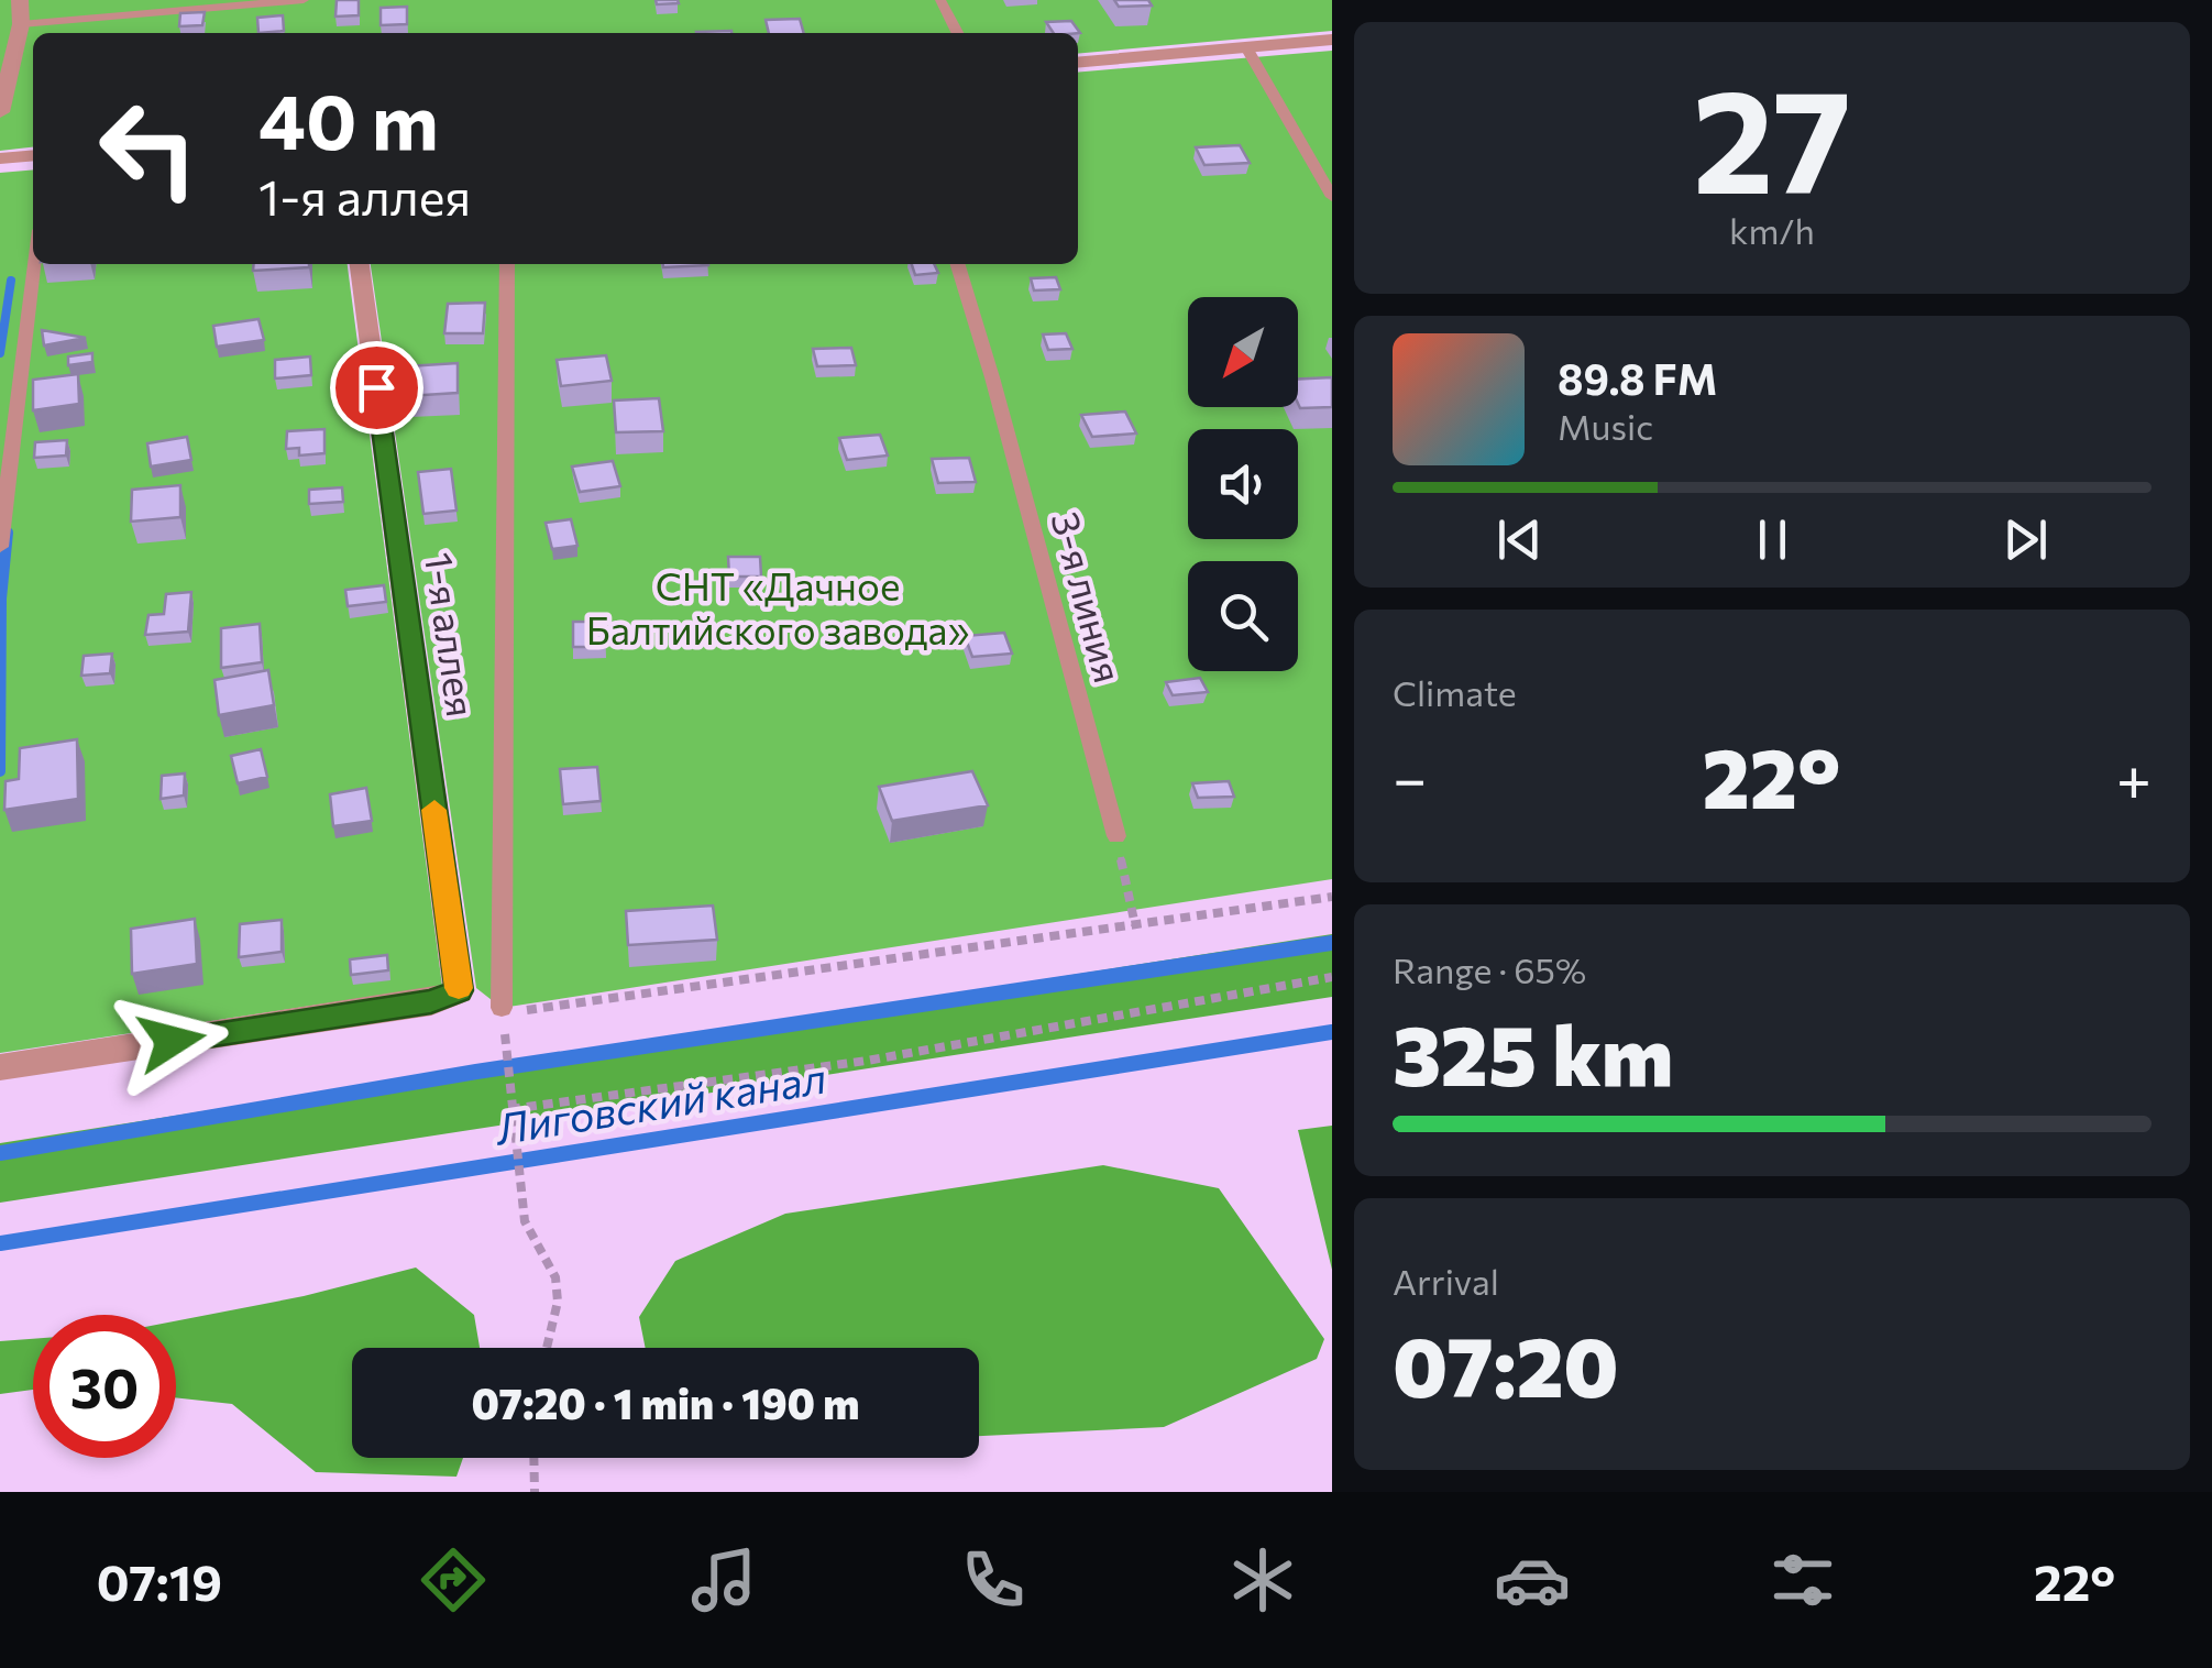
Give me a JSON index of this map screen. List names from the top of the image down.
{
  "streets": {
    "street": ["1-я аллея"],
    "lane": ["3-я линия"]
  },
  "water": ["Лиговский канал"],
  "parks": ["СНТ «Дачное Балтийского завода»"],
  "north": "bottom left",
  "page": {
    "tile": [
      ["27", "km/h"],
      "Climate",
      ["Range · 65%", "325 km"],
      ["Arrival", "07:20"]
    ],
    "turn": ["40 m", "1-я аллея"],
    "song": ["89.8 FM", "Music"],
    "heat": ["−", "22°", "+"],
    "limit": "30",
    "trip": "07:20 · 1 min · 190 m",
    "tabs": ["07:19", "22°"]
  }
}
